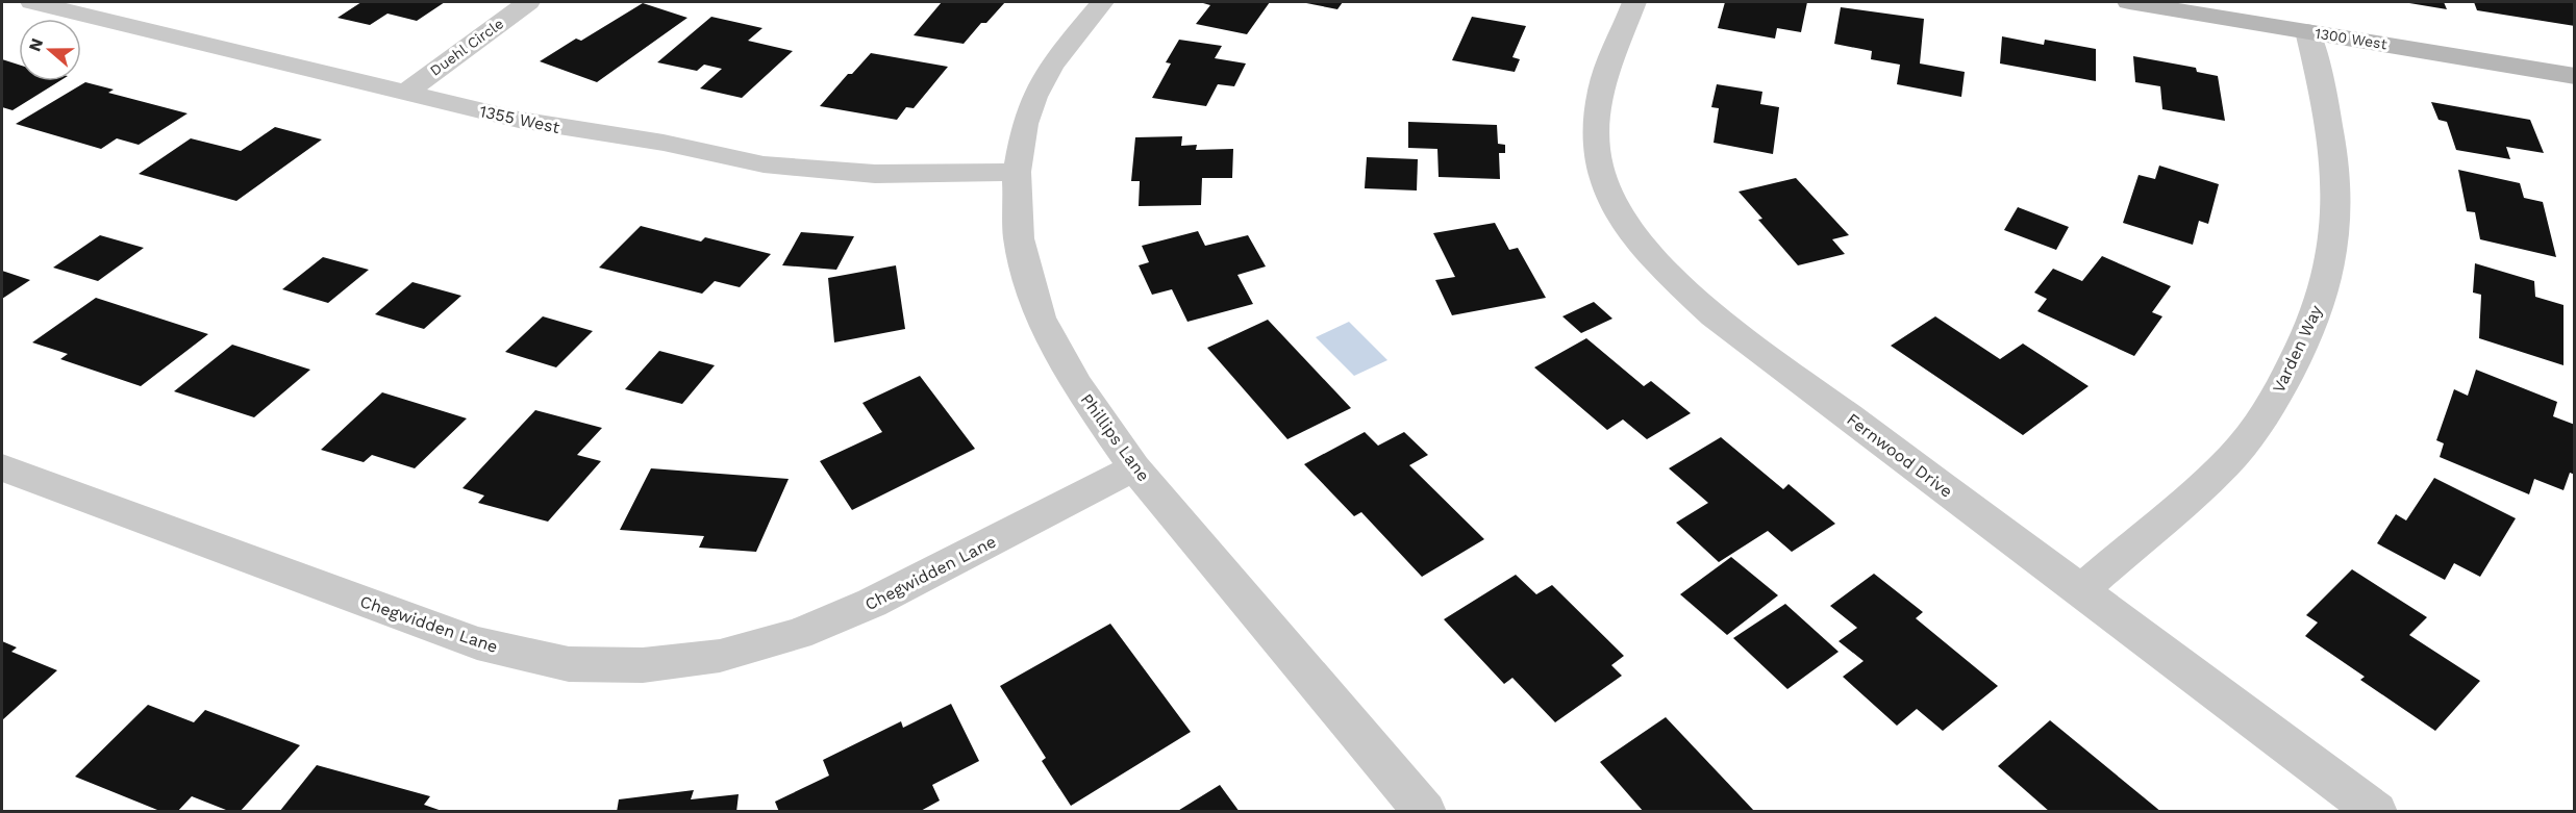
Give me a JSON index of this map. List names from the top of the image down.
{
  "streets": {
    "street": [
      "1300 West",
      "Duehl Circle",
      "1355 West",
      "Varden Way",
      "Phillips Lane",
      "Fernwood Drive",
      "Chegwidden Lane"
    ]
  },
  "crossings": [
    ["1300 West", "Varden Way"],
    ["Duehl Circle", "1355 West"],
    ["1355 West", "Phillips Lane"],
    ["Varden Way", "Fernwood Drive"],
    ["Phillips Lane", "Chegwidden Lane"]
  ],
  "north": "left"
}
